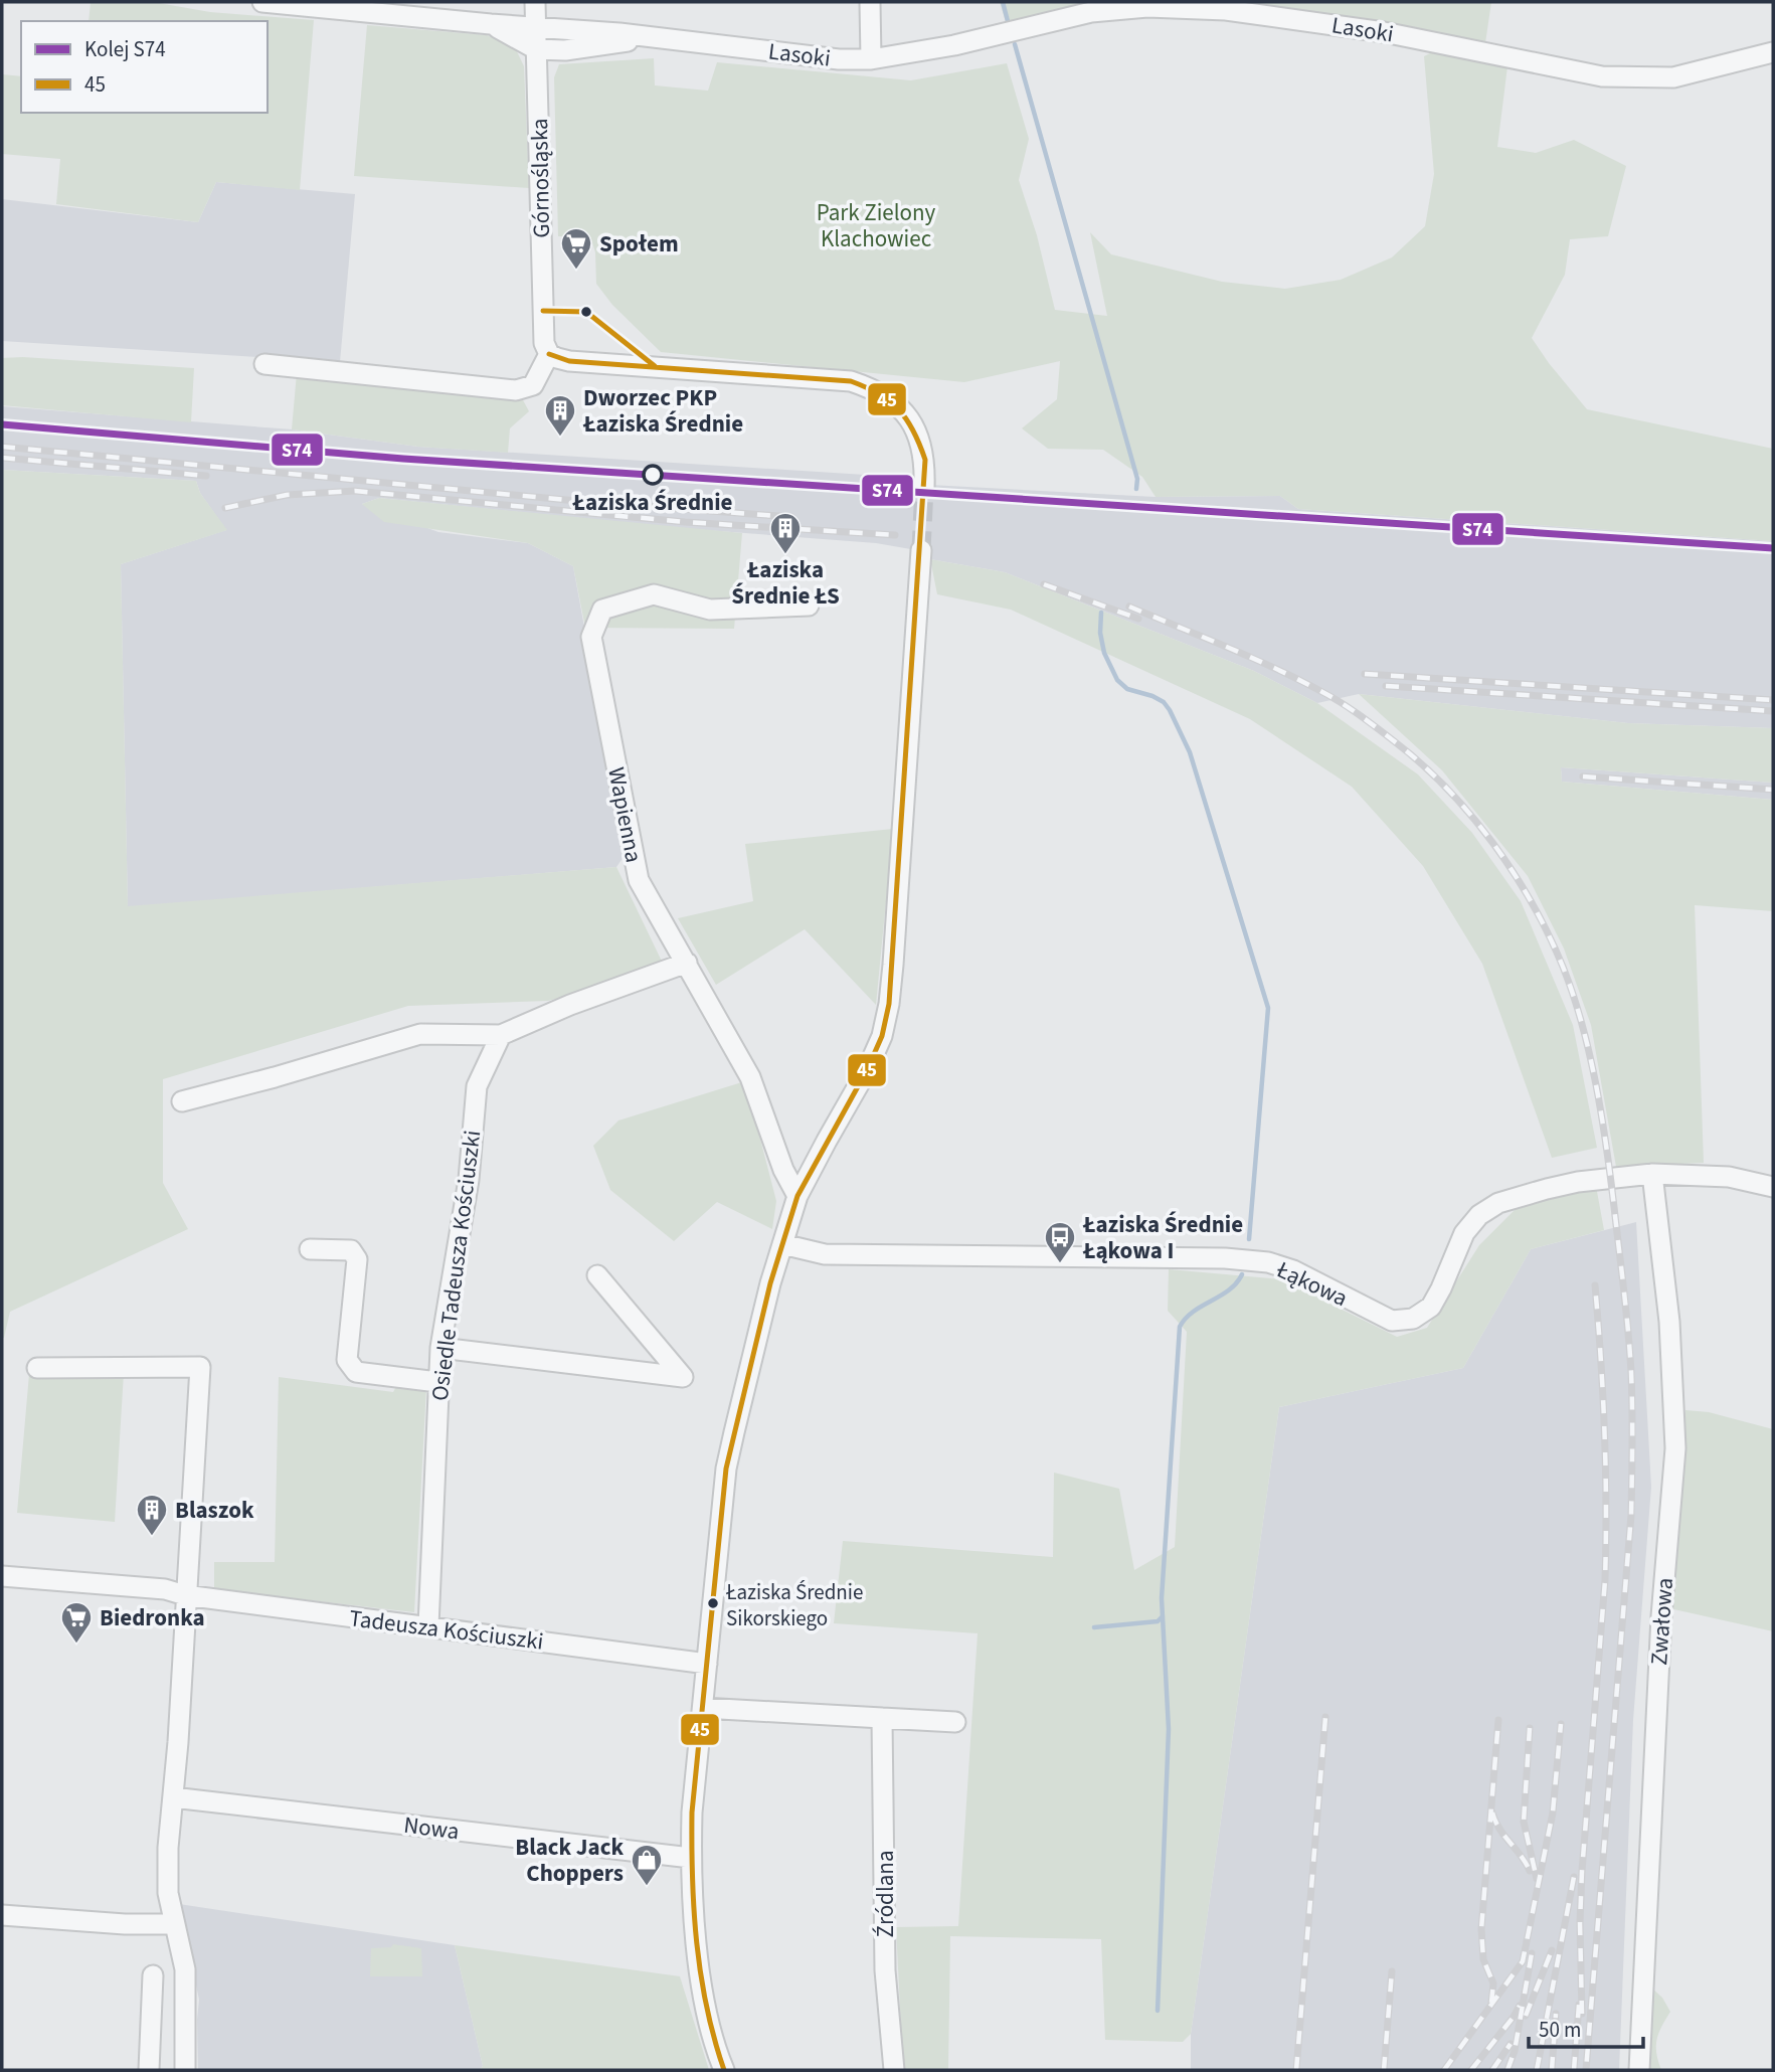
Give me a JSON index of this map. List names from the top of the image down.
{
  "streets": {
    "street": [
      "Lasoki",
      "Górnośląska",
      "Wapienna",
      "Osiedle Tadeusza Kościuszki",
      "Łąkowa",
      "Zwałowa",
      "Tadeusza Kościuszki",
      "Nowa",
      "Źródlana"
    ]
  },
  "crossings": [
    ["Osiedle Tadeusza Kościuszki", "Tadeusza Kościuszki"],
    ["Łąkowa", "Zwałowa"]
  ],
  "parks": ["Park Zielony Klachowiec"],
  "places": {
    "supermarket": ["Społem", "Biedronka"],
    "building": ["Dworzec PKP Łaziska Średnie", "Łaziska Średnie ŁS", "Blaszok"],
    "other": ["Łaziska Średnie", "Łaziska Średnie Sikorskiego"],
    "bus stop": ["Łaziska Średnie Łąkowa I"],
    "shop": ["Black Jack Choppers"]
  },
  "lines": ["transit line 45", "rail line S74"],
  "legend": ["Kolej S74", "45"],
  "scale_bar": "50 m"
}
